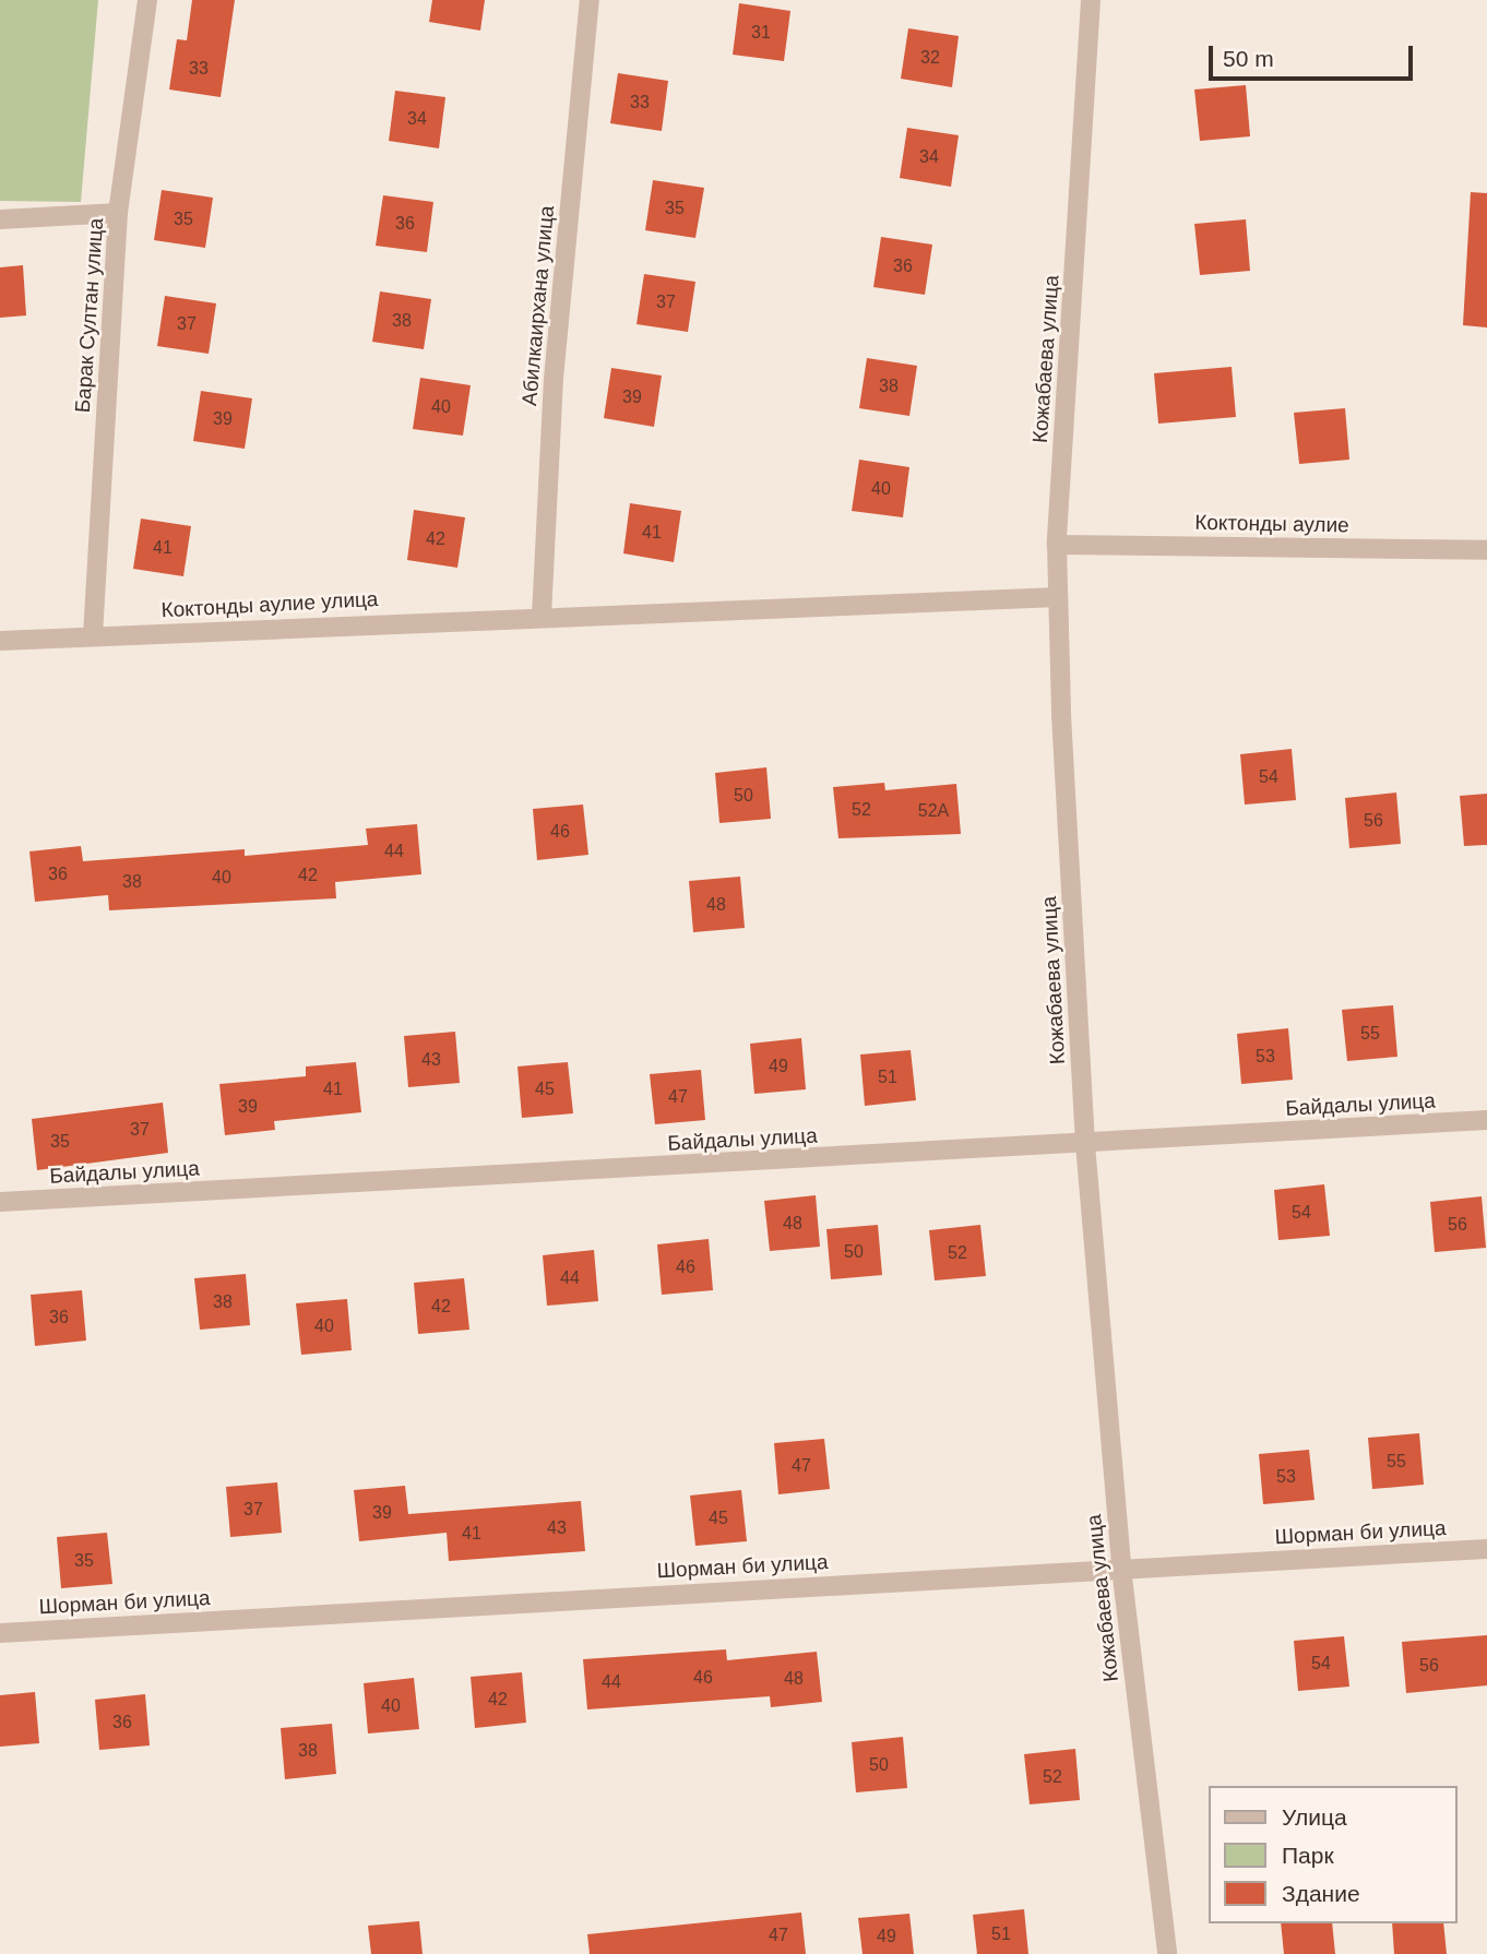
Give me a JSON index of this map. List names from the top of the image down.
{
  "streets": {
    "street": [
      "Абилкаирхана улица",
      "Барак Султан улица",
      "Кожабаева улица",
      "Коктонды аулие",
      "Коктонды аулие улица",
      "Байдалы улица",
      "Шорман би улица"
    ]
  },
  "crossings": [
    ["Абилкаирхана улица", "Коктонды аулие улица"],
    ["Барак Султан улица", "Коктонды аулие улица"],
    ["Кожабаева улица", "Коктонды аулие"],
    ["Кожабаева улица", "Коктонды аулие улица"],
    ["Кожабаева улица", "Байдалы улица"],
    ["Кожабаева улица", "Шорман би улица"]
  ],
  "house_numbers": [
    "31",
    "32",
    "33",
    "33",
    "34",
    "34",
    "35",
    "35",
    "36",
    "36",
    "37",
    "38",
    "37",
    "38",
    "39",
    "40",
    "39",
    "40",
    "41",
    "42",
    "41",
    "54",
    "50",
    "52",
    "52A",
    "56",
    "46",
    "44",
    "36",
    "42",
    "40",
    "38",
    "48",
    "55",
    "53",
    "43",
    "49",
    "51",
    "41",
    "45",
    "47",
    "39",
    "37",
    "35",
    "54",
    "48",
    "56",
    "50",
    "52",
    "46",
    "44",
    "38",
    "42",
    "36",
    "40",
    "55",
    "47",
    "53",
    "37",
    "39",
    "45",
    "43",
    "41",
    "35",
    "54",
    "56",
    "46",
    "48",
    "44",
    "42",
    "40",
    "36",
    "38",
    "50",
    "52",
    "51",
    "47",
    "49"
  ],
  "legend": ["Улица", "Парк", "Здание"],
  "scale_bar": "50 m"
}
